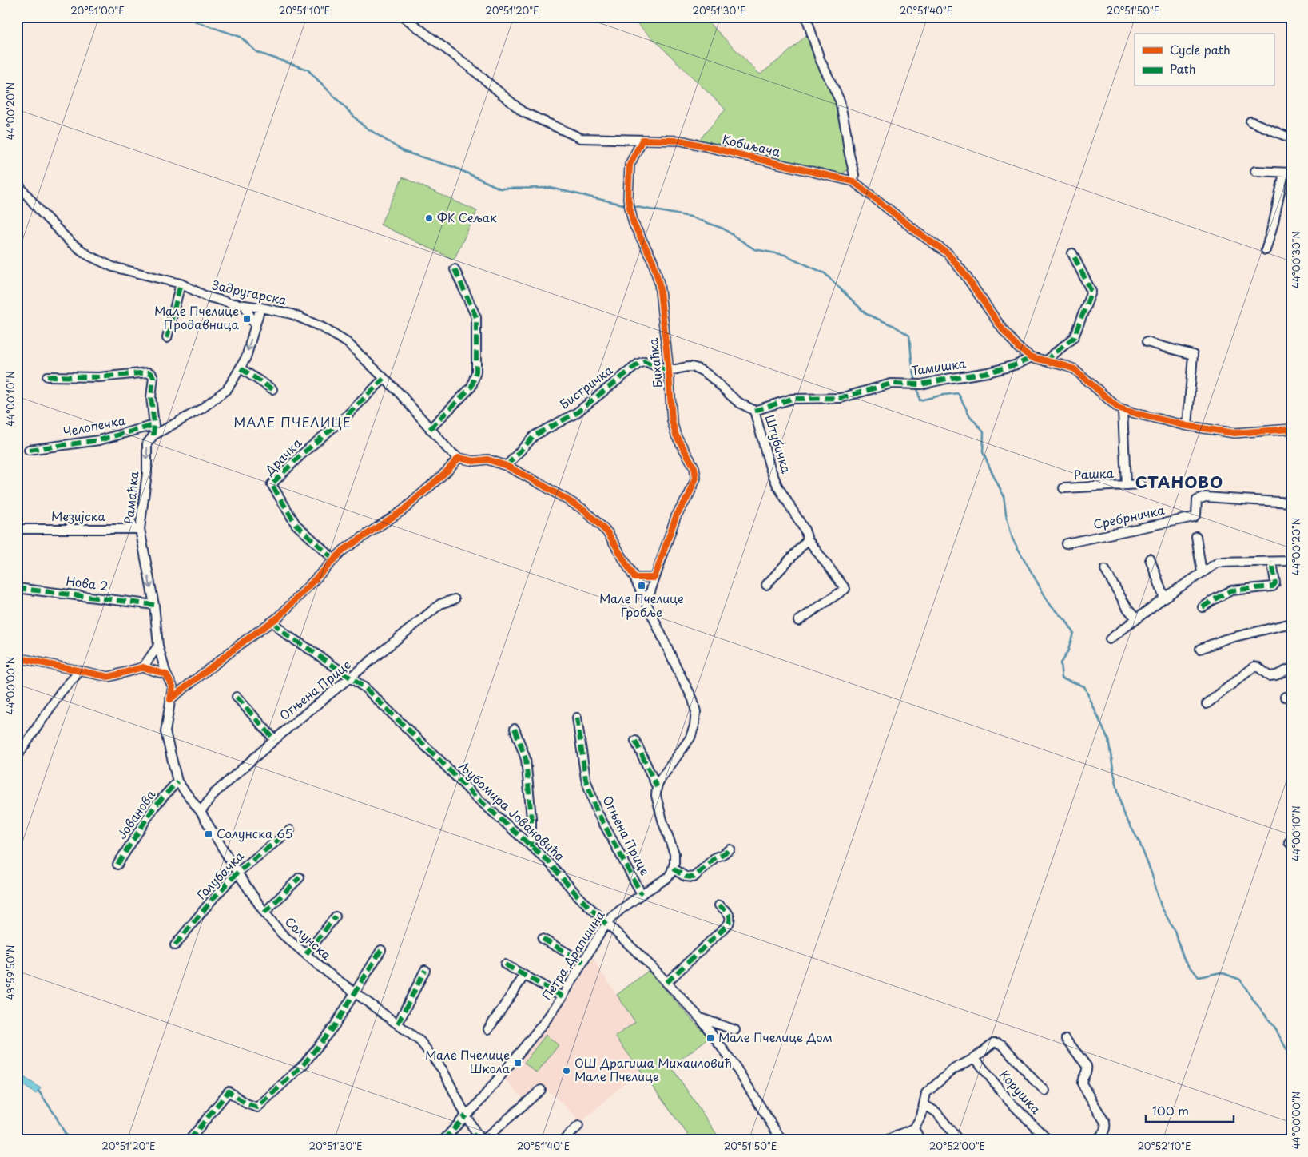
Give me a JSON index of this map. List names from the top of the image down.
{
  "streets": {
    "street": [
      "Кобиљача",
      "Задругарска",
      "Бихаћка",
      "Тамишка",
      "Бистричка",
      "Челопечка",
      "Штубичка",
      "Драчка",
      "Рашка",
      "Рамаћка",
      "Мезијска",
      "Сребрничка",
      "Нова 2",
      "Огњена Прице",
      "Љубомира Јовановића",
      "Јованова",
      "Голубачка",
      "Солунска",
      "Петра Драпшина",
      "Корушка"
    ]
  },
  "crossings": [
    ["Кобиљача", "Бихаћка"],
    ["Задругарска", "Драчка"],
    ["Бихаћка", "Бистричка"],
    ["Бихаћка", "Штубичка"],
    ["Тамишка", "Штубичка"],
    ["Бистричка", "Штубичка"],
    ["Рамаћка", "Мезијска"],
    ["Рамаћка", "Нова 2"],
    ["Рамаћка", "Солунска"],
    ["Огњена Прице", "Љубомира Јовановића"],
    ["Огњена Прице", "Солунска"],
    ["Огњена Прице", "Петра Драпшина"],
    ["Љубомира Јовановића", "Петра Драпшина"],
    ["Јованова", "Солунска"],
    ["Голубачка", "Солунска"],
    ["Солунска", "Петра Драпшина"]
  ],
  "one_way": ["Рамаћка"],
  "districts": ["МАЛЕ ПЧЕЛИЦЕ", "СТАНОВО"],
  "places": {
    "other": ["ФК Сељак", "ОШ Драгиша Михаиловић Мале Пчелице"],
    "transit": [
      "Мале Пчелице Продавница",
      "Мале Пчелице Гробље",
      "Солунска 65",
      "Мале Пчелице Дом",
      "Мале Пчелице Школа"
    ]
  },
  "legend": ["Cycle path", "Path"],
  "scale_bar": "100 m",
  "coordinates": [
    "20°51'00\"E",
    "20°51'10\"E",
    "20°51'20\"E",
    "20°51'30\"E",
    "20°51'40\"E",
    "20°51'50\"E",
    "44°00'20\"N",
    "44°00'30\"N",
    "44°00'10\"N",
    "44°00'00\"N",
    "43°59'50\"N",
    "20°52'00\"E",
    "20°52'10\"E"
  ]
}
